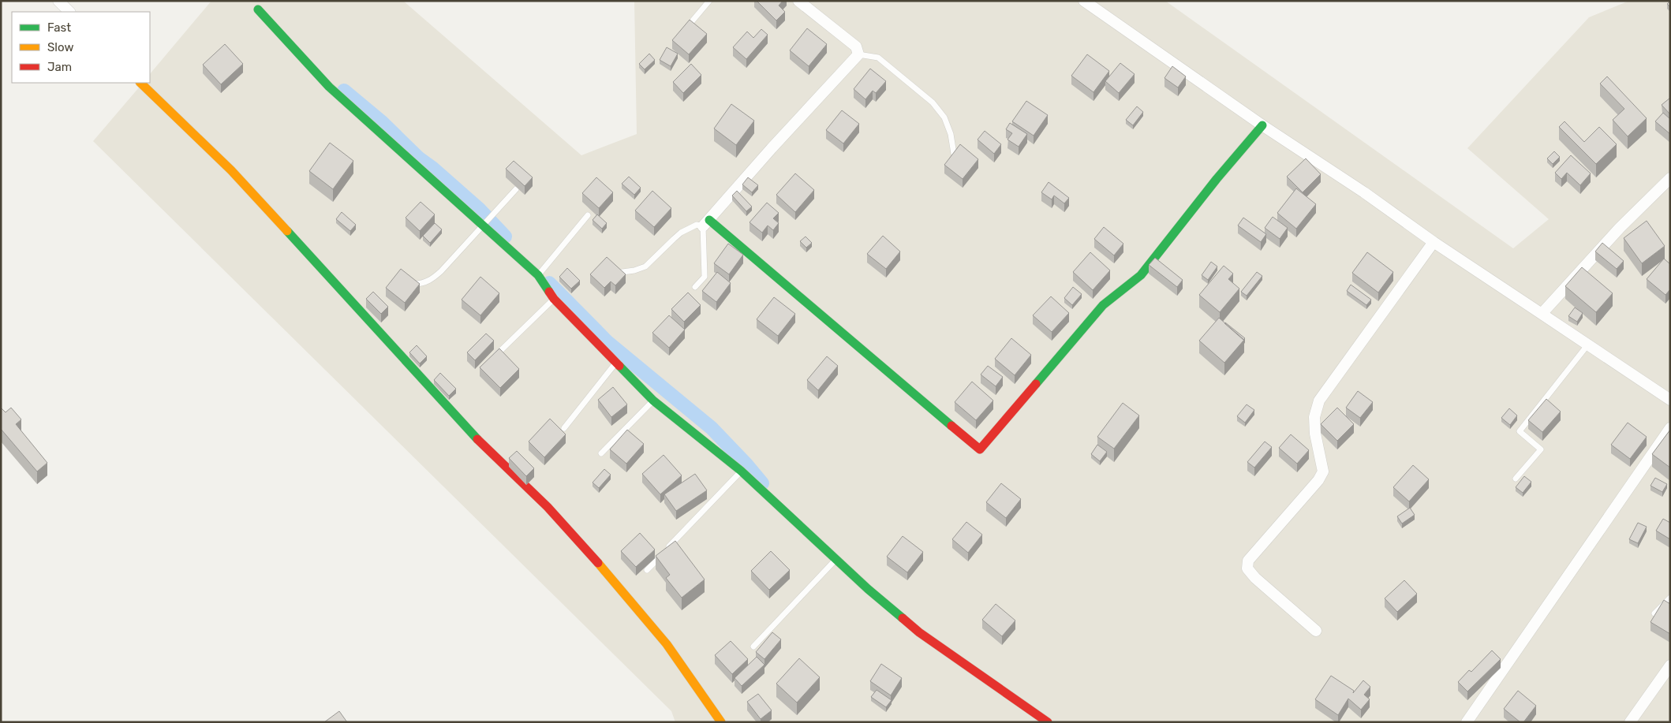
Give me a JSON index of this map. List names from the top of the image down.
{
  "legend": ["Fast", "Slow", "Jam"]
}
